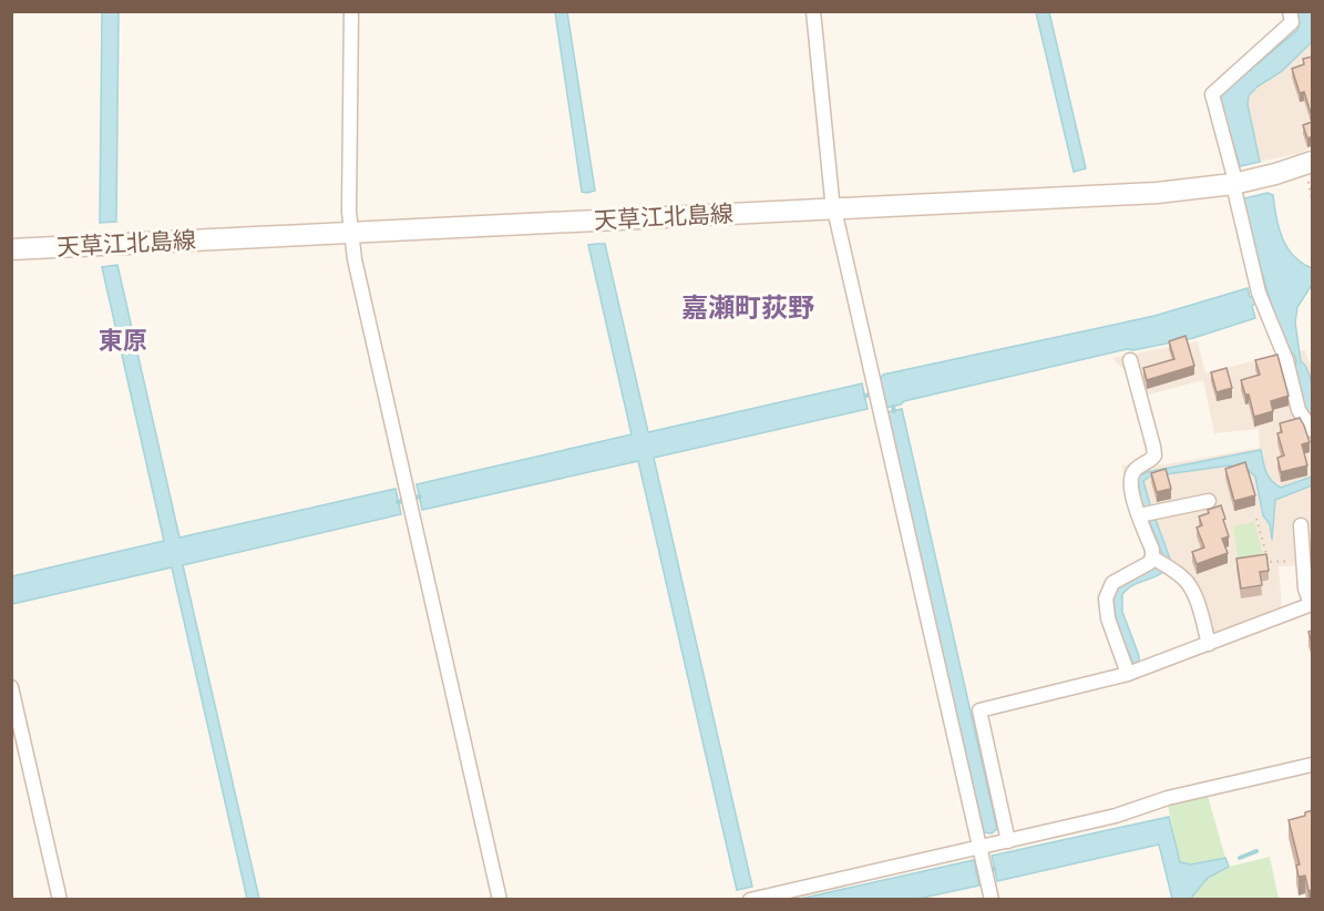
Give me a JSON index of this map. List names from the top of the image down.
{
  "streets": {
    "street": ["天草江北島線"]
  },
  "districts": ["嘉瀬町荻野", "東原"]
}
